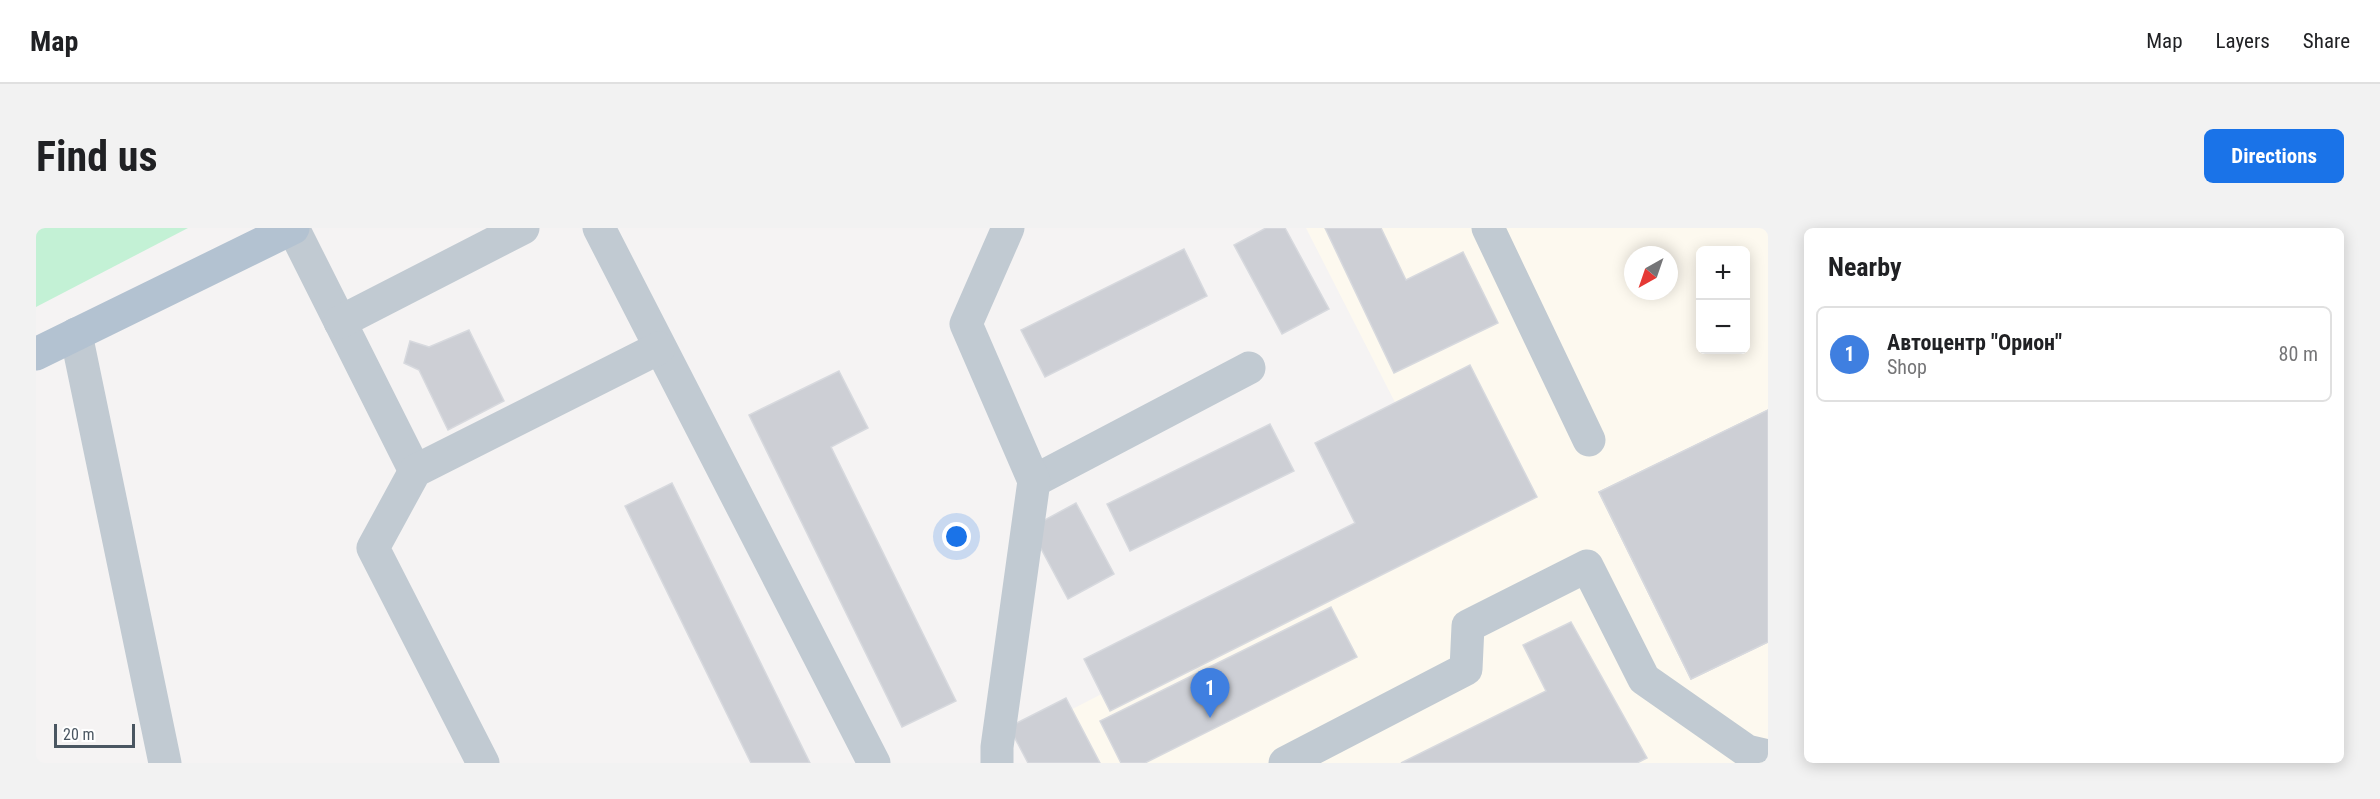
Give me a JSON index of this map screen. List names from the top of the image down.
{
  "scale_bar": "20 m",
  "north": "bottom left",
  "page": {
    "header": "Map",
    "nav": ["Map", "Layers", "Share"],
    "buttons": "Directions",
    "title": "Find us",
    "heading": "Nearby",
    "map_buttons": ["+", "−"],
    "list": [
      {
        "mark": "1",
        "name": "Автоцентр \"Орион\"",
        "note": "Shop",
        "value": "80 m"
      }
    ],
    "pins": "1",
    "scale": "20 m"
  }
}
